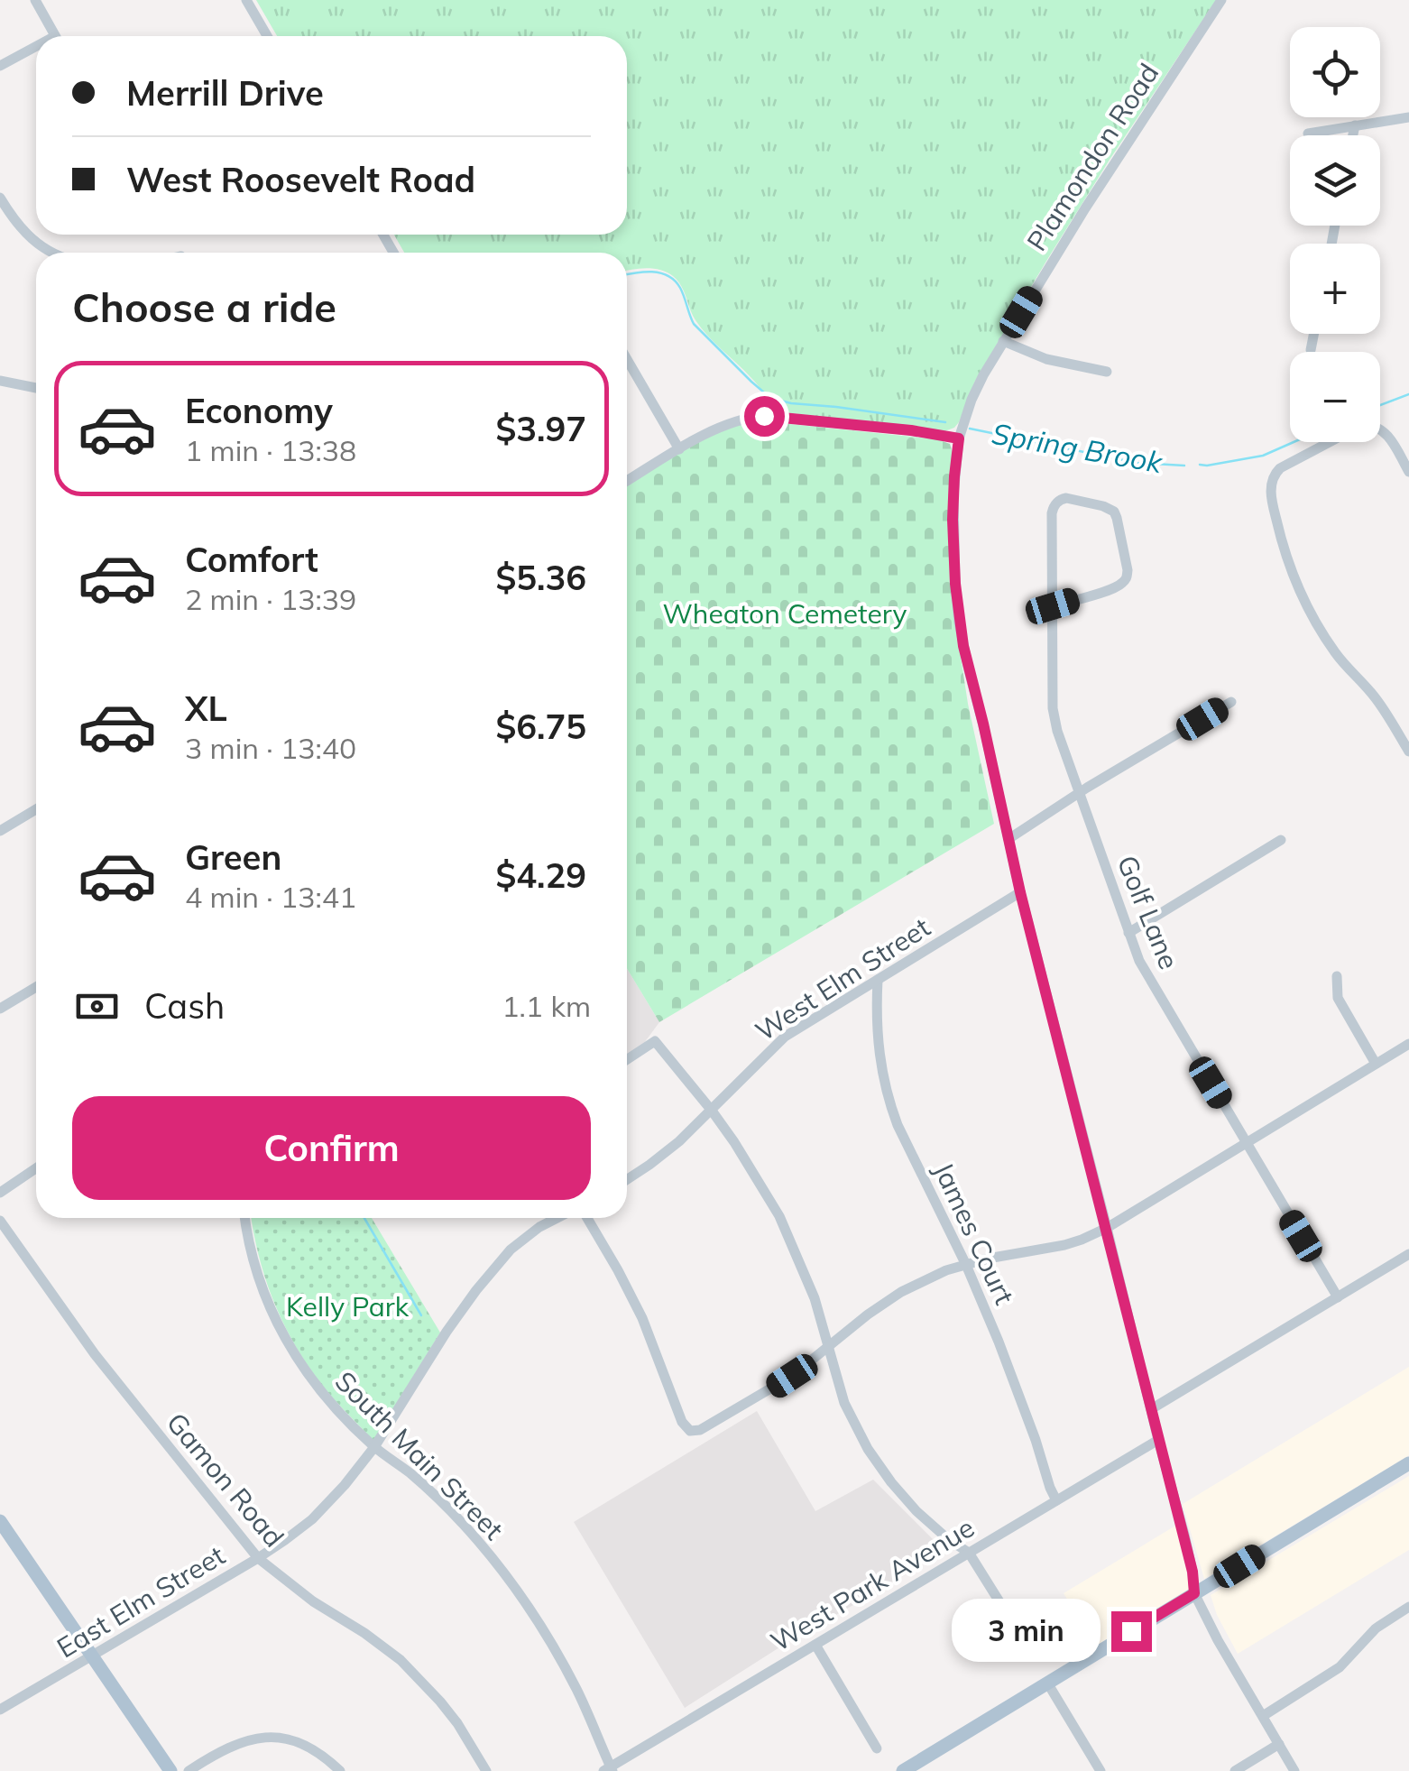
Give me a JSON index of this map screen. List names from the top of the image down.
{
  "streets": {
    "street": [
      "Plamondon Road",
      "Golf Lane",
      "West Elm Street",
      "James Court",
      "South Main Street",
      "Gamon Road",
      "West Park Avenue",
      "East Elm Street"
    ]
  },
  "crossings": [
    ["Plamondon Road", "West Elm Street"],
    ["Plamondon Road", "West Park Avenue"],
    ["West Elm Street", "James Court"],
    ["James Court", "West Park Avenue"],
    ["South Main Street", "West Park Avenue"],
    ["South Main Street", "East Elm Street"],
    ["Gamon Road", "East Elm Street"]
  ],
  "water": ["Spring Brook"],
  "parks": ["Wheaton Cemetery", "Kelly Park"],
  "page": {
    "map_buttons": ["+", "−"],
    "banner": ["Merrill Drive", "West Roosevelt Road"],
    "heading": "Choose a ride",
    "list": [
      {
        "name": "Economy",
        "note": "1 min · 13:38",
        "value": "$3.97"
      },
      {
        "name": "Comfort",
        "note": "2 min · 13:39",
        "value": "$5.36"
      },
      {
        "name": "XL",
        "note": "3 min · 13:40",
        "value": "$6.75"
      },
      {
        "name": "Green",
        "note": "4 min · 13:41",
        "value": "$4.29"
      }
    ],
    "pay": ["Cash", "1.1 km"],
    "buttons": "Confirm",
    "bubble": "3 min"
  }
}
